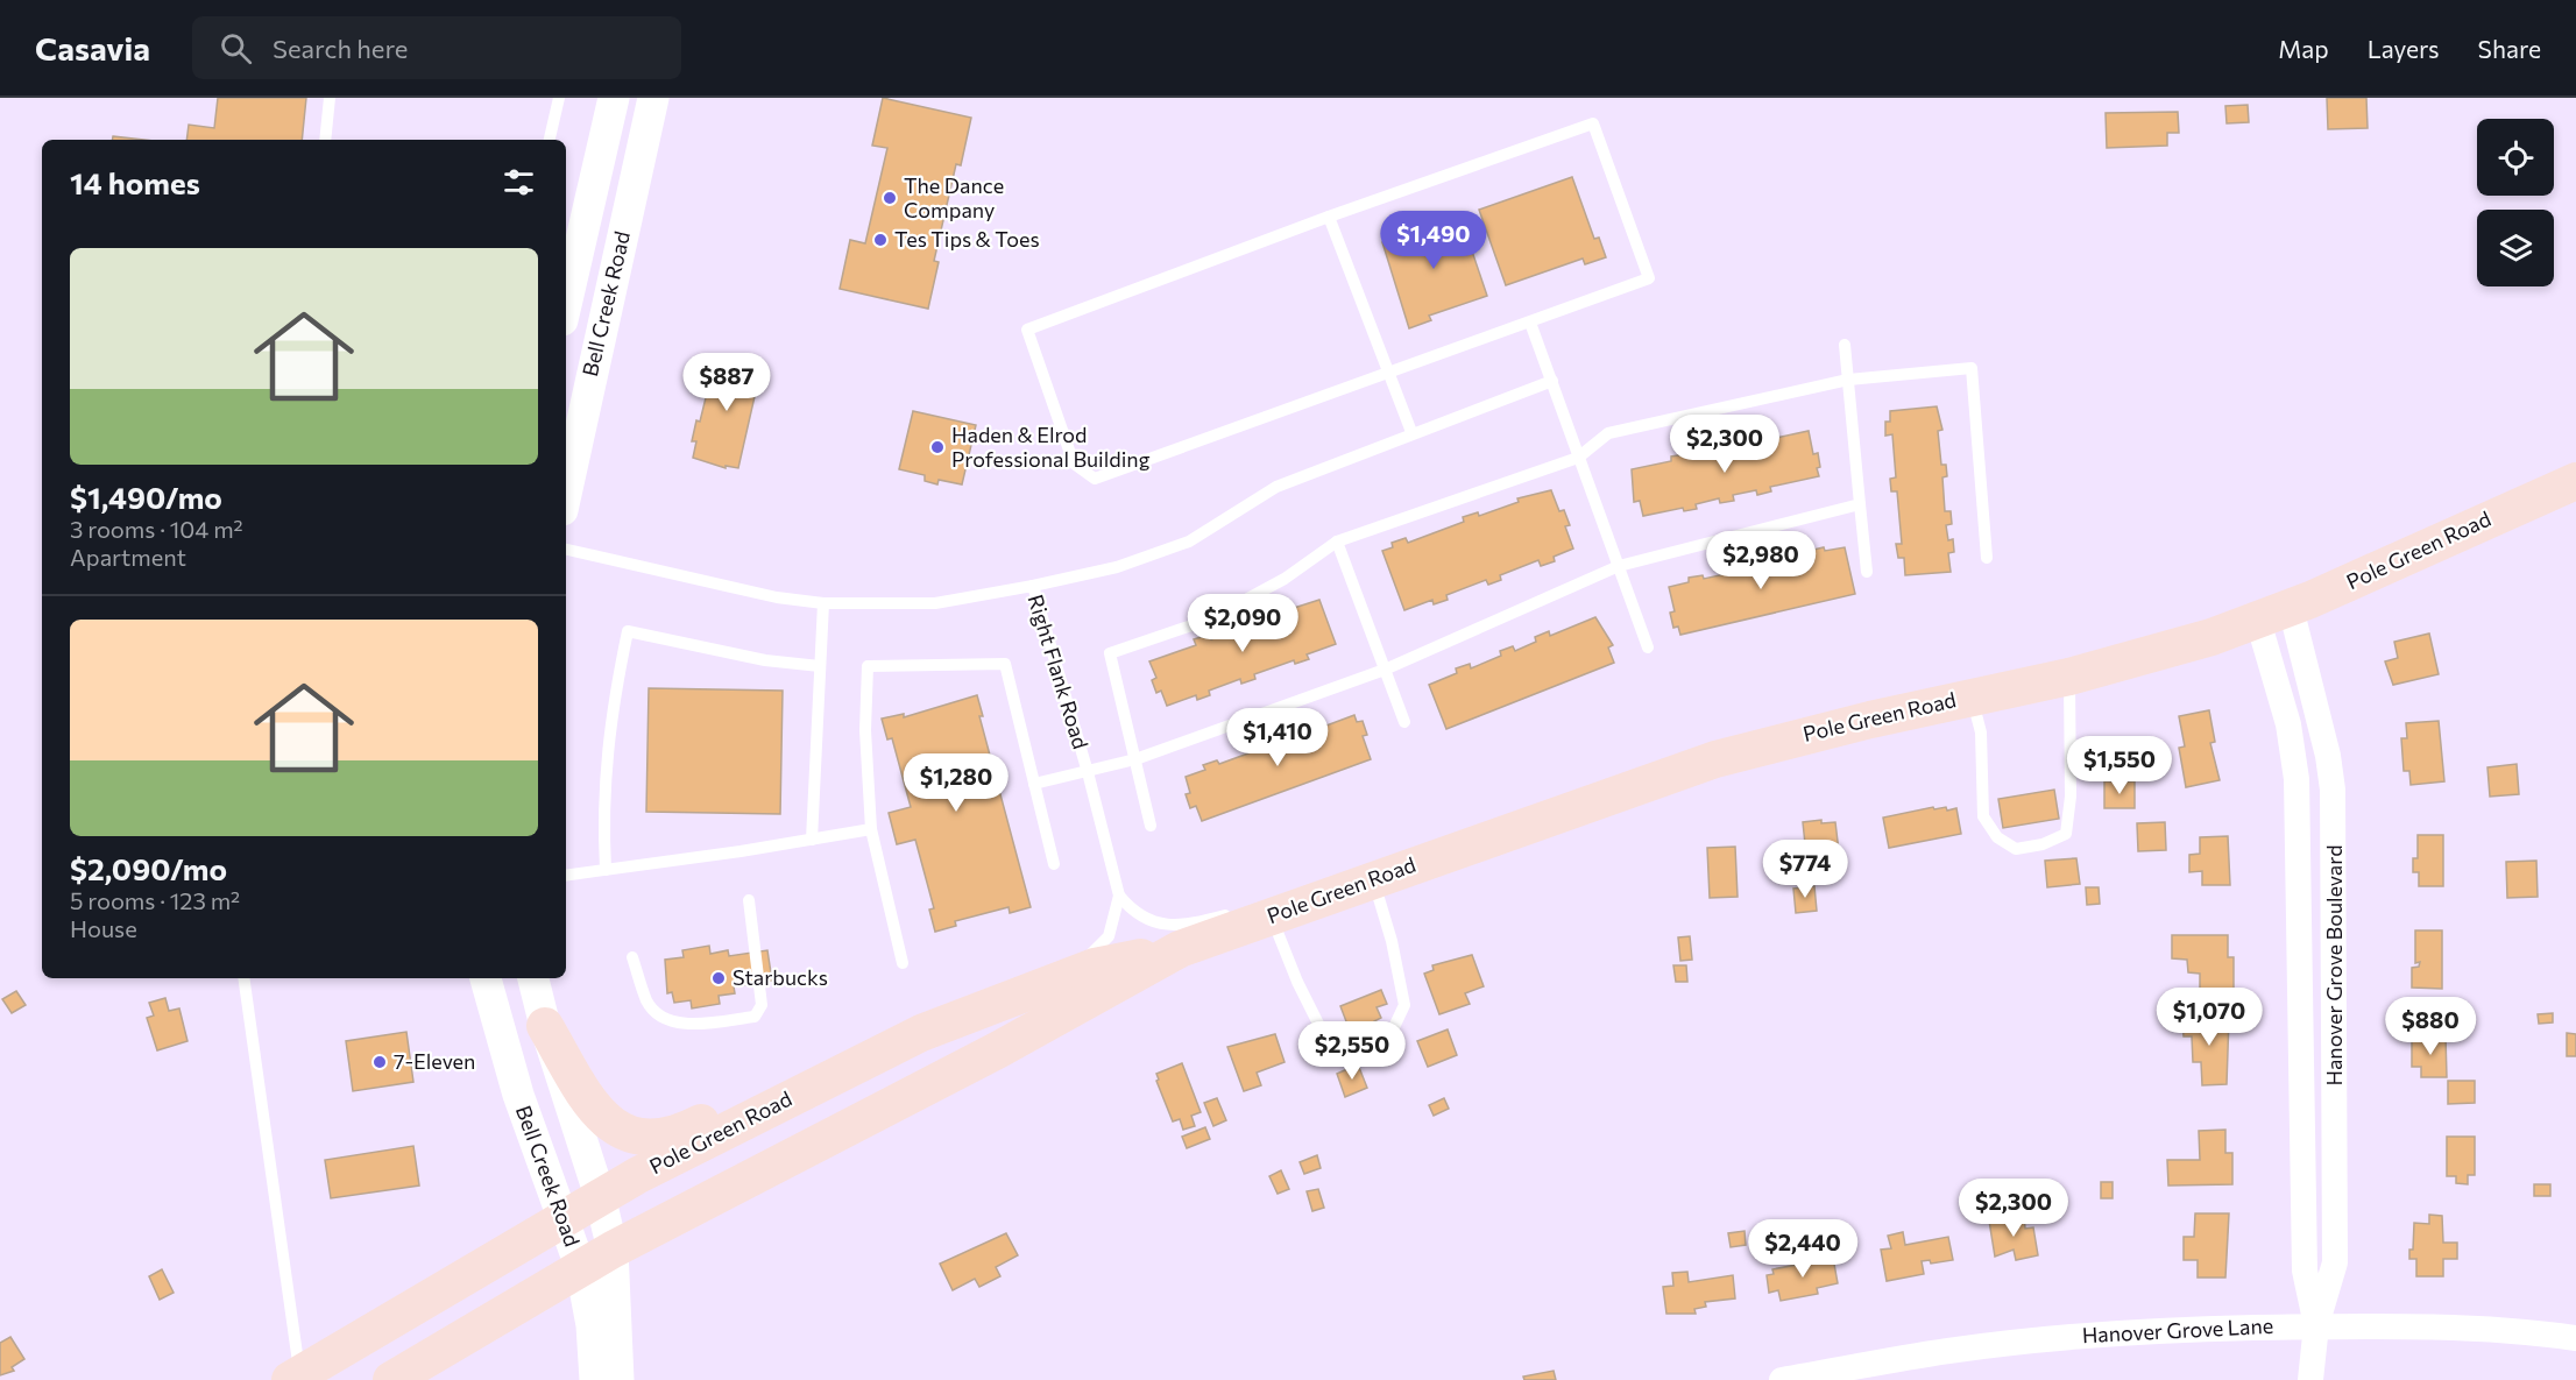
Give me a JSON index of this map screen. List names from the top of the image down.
{
  "streets": {
    "main road": ["Pole Green Road"],
    "street": ["Bell Creek Road", "Hanover Grove Boulevard", "Hanover Grove Lane"],
    "lane": ["Right Flank Road"]
  },
  "crossings": [
    ["Bell Creek Road", "Pole Green Road"],
    ["Pole Green Road", "Hanover Grove Boulevard"],
    ["Hanover Grove Boulevard", "Hanover Grove Lane"]
  ],
  "places": [
    "The Dance Company",
    "Tes Tips & Toes",
    "Haden & Elrod Professional Building",
    "Starbucks",
    "7-Eleven"
  ],
  "page": {
    "header": "Casavia",
    "search": "Search here",
    "nav": ["Map", "Layers", "Share"],
    "heading": "14 homes",
    "price": [
      "$1,490",
      "$887",
      "$2,300",
      "$2,980",
      "$2,090",
      "$1,410",
      "$1,550",
      "$1,280",
      "$774",
      "$1,070",
      "$880",
      "$2,550",
      "$2,300",
      "$2,440"
    ],
    "list": [
      {
        "name": "$1,490/mo",
        "note": "3 rooms · 104 m² · Apartment"
      },
      {
        "name": "$2,090/mo",
        "note": "5 rooms · 123 m² · House"
      }
    ]
  }
}
